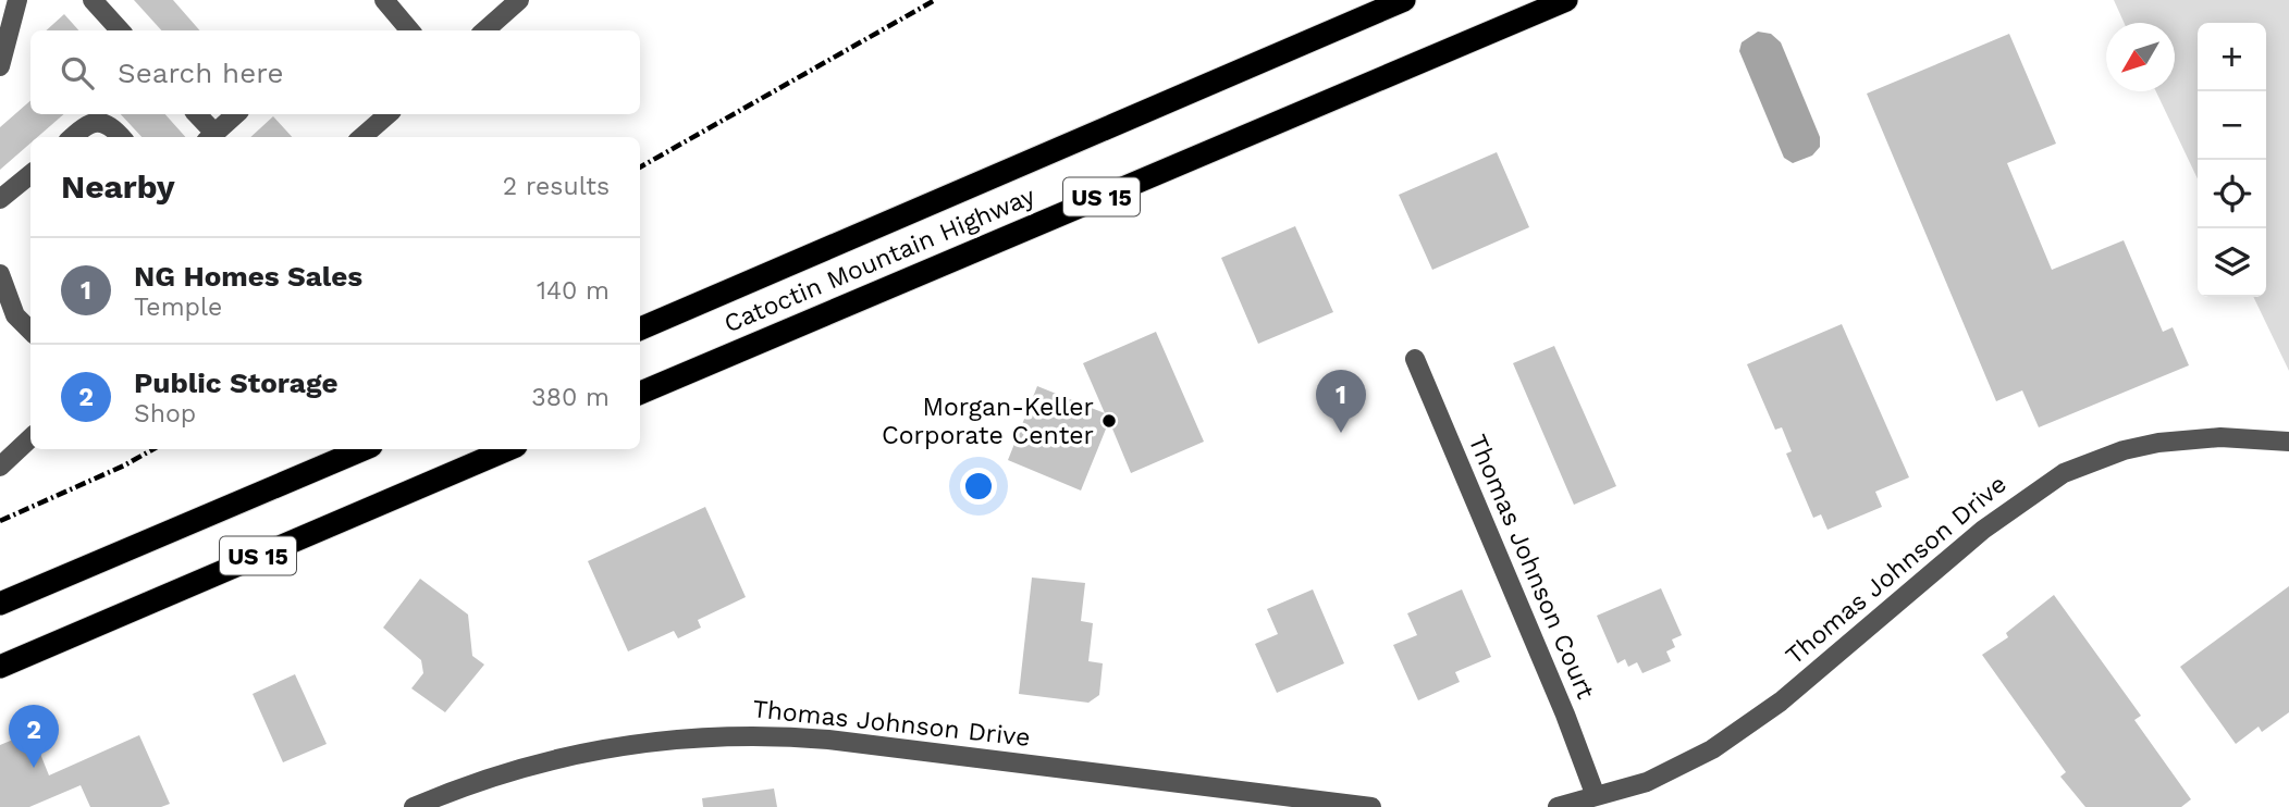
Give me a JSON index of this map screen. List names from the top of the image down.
{
  "streets": {
    "highway": ["US 15", "Catoctin Mountain Highway"],
    "street": ["Thomas Johnson Court", "Thomas Johnson Drive"]
  },
  "crossings": [
    ["Thomas Johnson Court", "Thomas Johnson Drive"]
  ],
  "places": ["Morgan-Keller Corporate Center"],
  "north": "bottom left",
  "page": {
    "map_buttons": ["+", "−"],
    "search": "Search here",
    "heading": ["Nearby", "2 results"],
    "list": [
      {
        "mark": "1",
        "name": "NG Homes Sales",
        "note": "Temple",
        "value": "140 m"
      },
      {
        "mark": "2",
        "name": "Public Storage",
        "note": "Shop",
        "value": "380 m"
      }
    ],
    "pins": ["1", "2"]
  }
}
